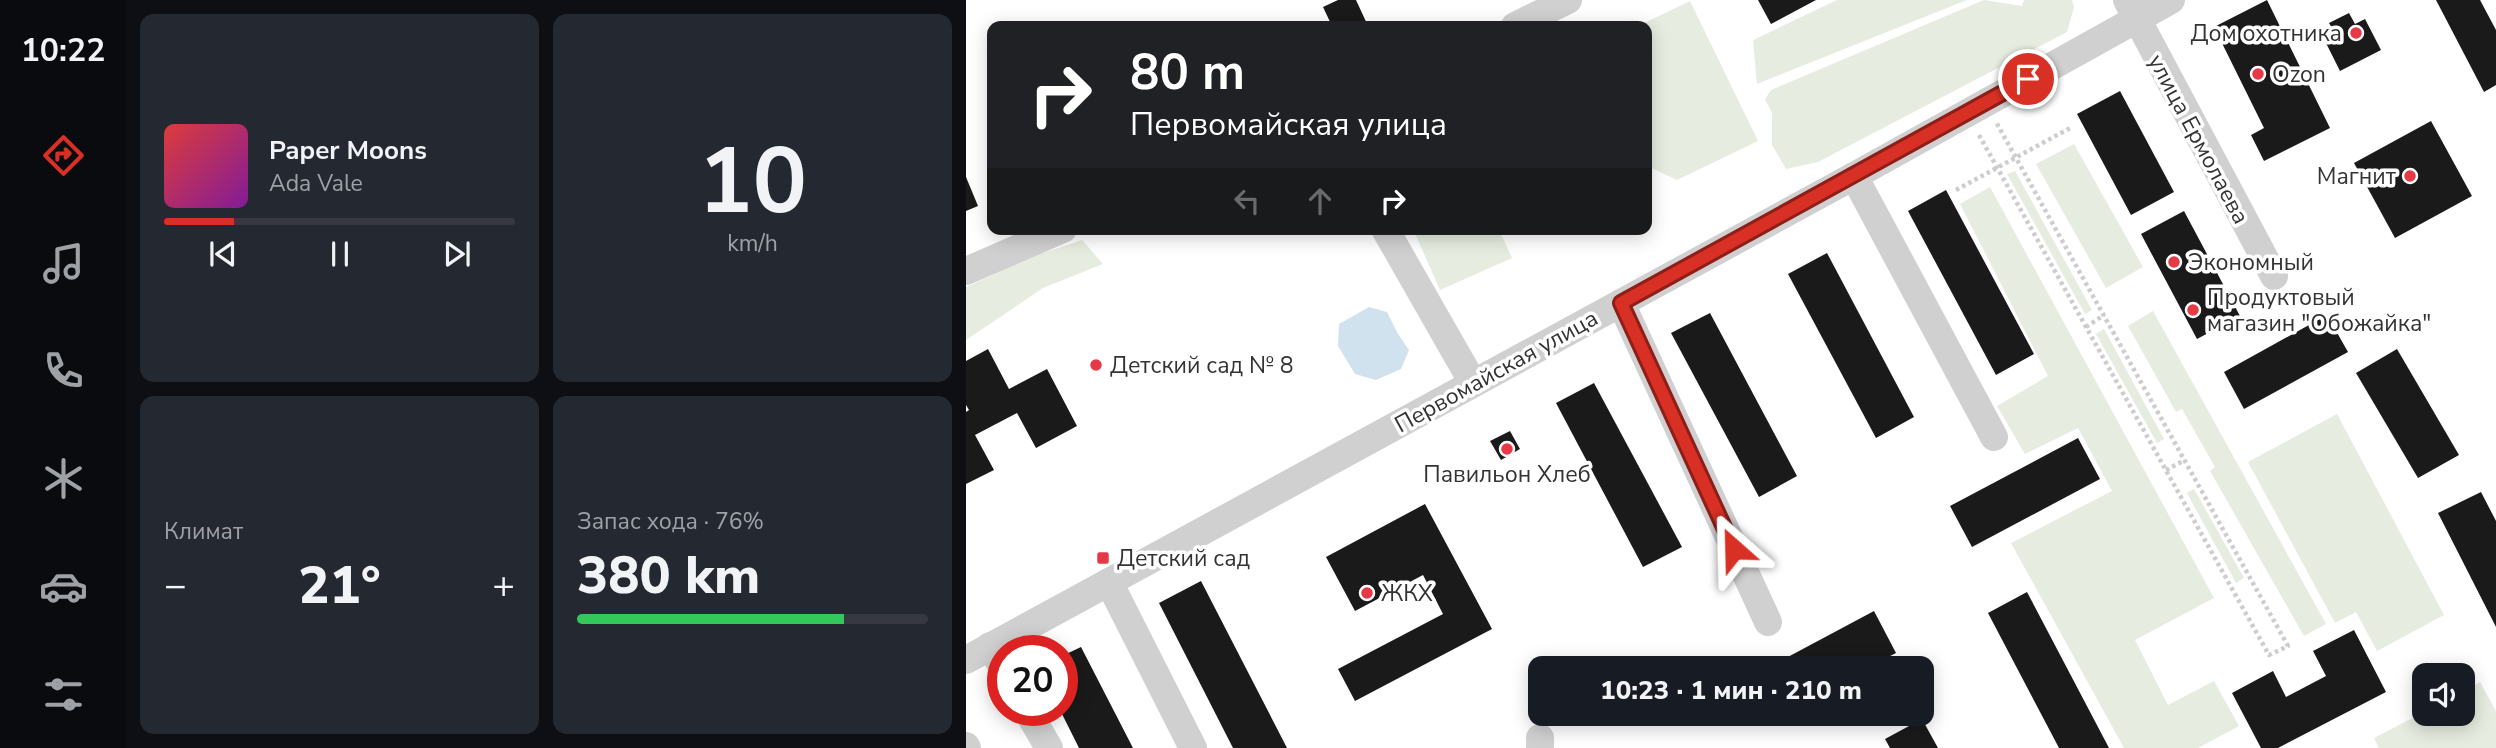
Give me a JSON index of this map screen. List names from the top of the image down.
{
  "streets": {
    "street": ["улица Ермолаева", "Первомайская улица"]
  },
  "crossings": [
    ["улица Ермолаева", "Первомайская улица"]
  ],
  "places": {
    "other": [
      "Дом охотника",
      "Ozon",
      "Магнит",
      "Экономный",
      "Продуктовый магазин \"Обожайка\"",
      "Детский сад № 8",
      "Павильон Хлеб",
      "ЖКХ"
    ],
    "transit": ["Детский сад"]
  },
  "page": {
    "tabs": "10:22",
    "tile": [
      ["10", "km/h"],
      "Климат",
      ["Запас хода · 76%", "380 km"]
    ],
    "turn": ["80 m", "Первомайская улица"],
    "song": ["Paper Moons", "Ada Vale"],
    "heat": ["−", "21°", "+"],
    "limit": "20",
    "trip": "10:23 · 1 мин · 210 m"
  }
}
